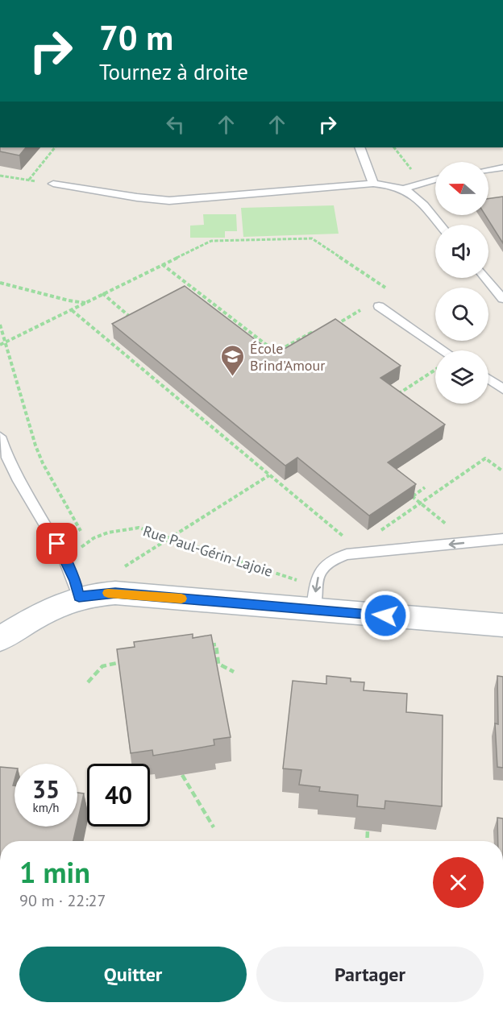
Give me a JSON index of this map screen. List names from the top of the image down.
{
  "streets": {
    "path": ["Rue Paul-Gérin-Lajoie"]
  },
  "places": {
    "school or university": ["École Brind'Amour"]
  },
  "north": "left",
  "page": {
    "turn": ["70 m", "Tournez à droite"],
    "speed": "35 km/h",
    "limit": "40",
    "heading": ["1 min", "90 m · 22:27"],
    "buttons": ["Quitter", "Partager"]
  }
}
